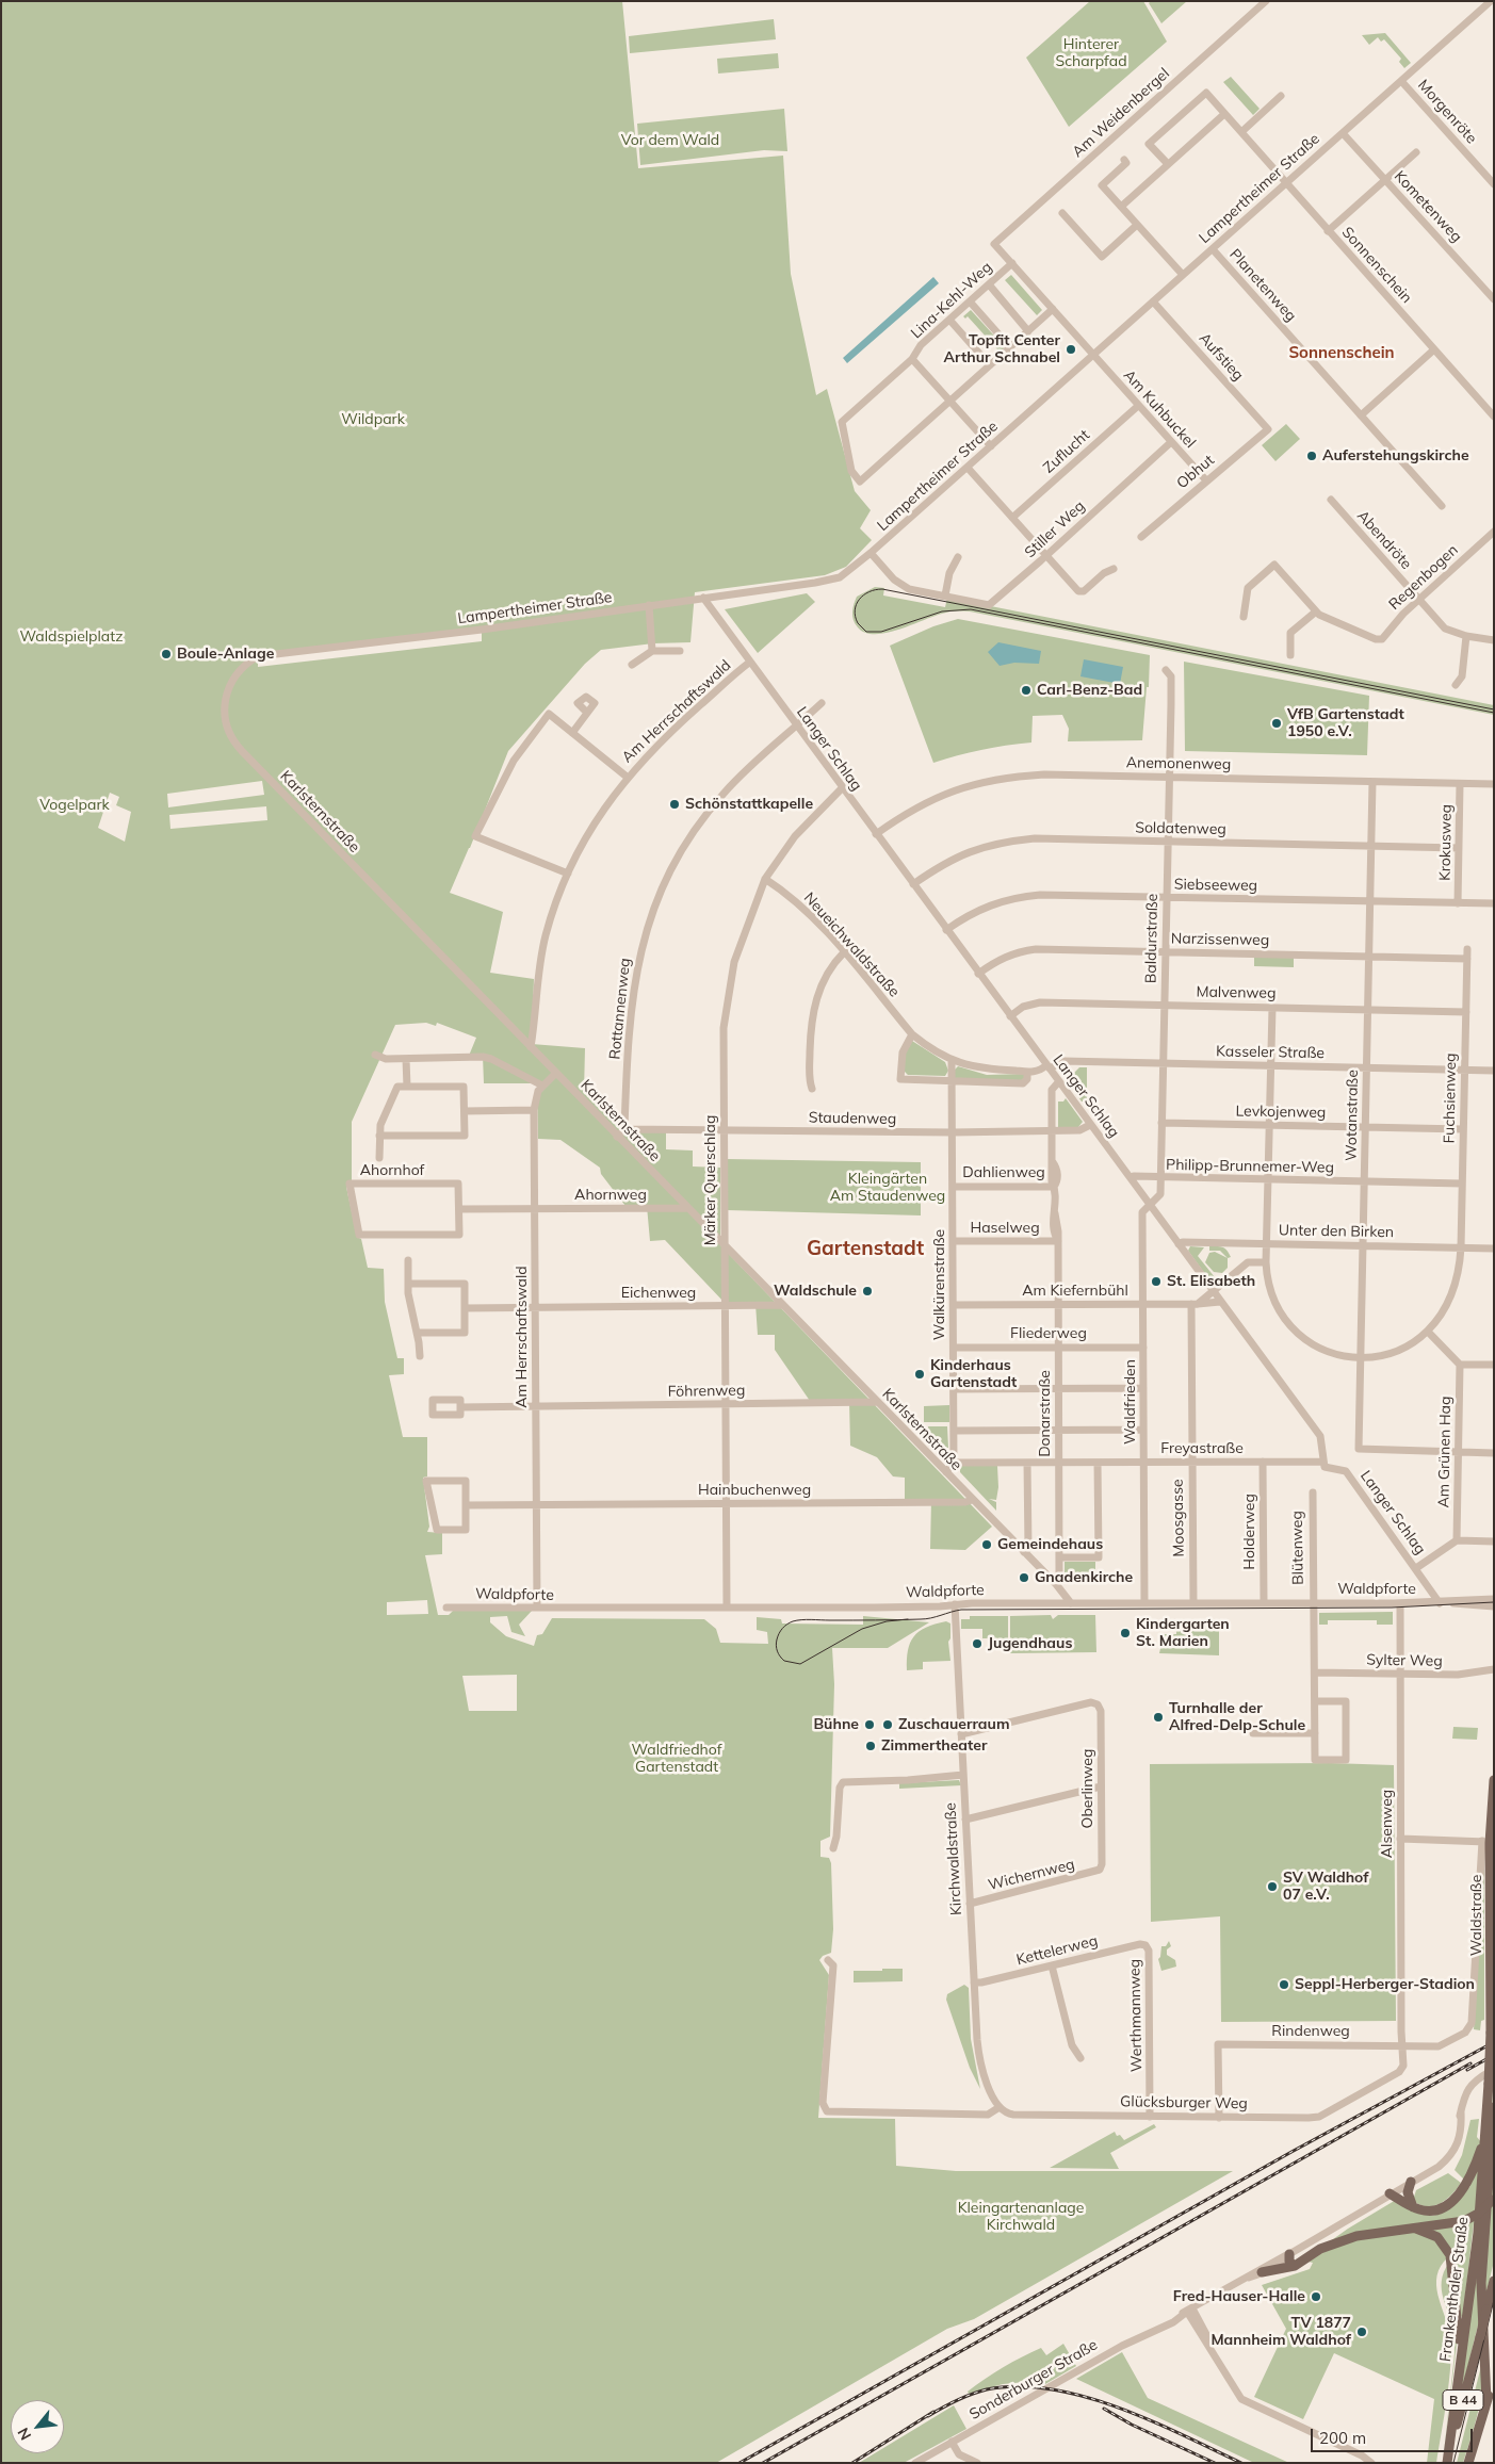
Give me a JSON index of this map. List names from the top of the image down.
{
  "streets": {
    "main road": ["Waldstraße", "Frankenthaler Straße", "B 44"],
    "street": [
      "Morgenröte",
      "Am Weidenbergel",
      "Lampertheimer Straße",
      "Kometenweg",
      "Sonnenschein",
      "Planetenweg",
      "Lina-Kehl-Weg",
      "Aufstieg",
      "Am Kuhbuckel",
      "Zuflucht",
      "Obhut",
      "Stiller Weg",
      "Abendröte",
      "Regenbogen",
      "Am Herrschaftswald",
      "Langer Schlag",
      "Anemonenweg",
      "Karlsternstraße",
      "Soldatenweg",
      "Krokusweg",
      "Siebseeweg",
      "Baldurstraße",
      "Narzissenweg",
      "Neueichwaldstraße",
      "Malvenweg",
      "Rottannenweg",
      "Kasseler Straße",
      "Fuchsienweg",
      "Levkojenweg",
      "Wotanstraße",
      "Staudenweg",
      "Philipp-Brunnemer-Weg",
      "Ahornhof",
      "Dahlienweg",
      "Märker Querschlag",
      "Ahornweg",
      "Haselweg",
      "Unter den Birken",
      "Walkürenstraße",
      "Am Kiefernbühl",
      "Eichenweg",
      "Fliederweg",
      "Föhrenweg",
      "Waldfrieden",
      "Donarstraße",
      "Freyastraße",
      "Am Grünen Hag",
      "Hainbuchenweg",
      "Moosgasse",
      "Holderweg",
      "Blütenweg",
      "Waldpforte",
      "Sylter Weg",
      "Oberlinweg",
      "Alsenweg",
      "Kirchwaldstraße",
      "Wichernweg",
      "Kettelerweg",
      "Werthmannweg",
      "Rindenweg",
      "Glücksburger Weg",
      "Sonderburger Straße"
    ]
  },
  "crossings": [
    ["Morgenröte", "Lampertheimer Straße"],
    ["Am Weidenbergel", "Lina-Kehl-Weg"],
    ["Lampertheimer Straße", "Kometenweg"],
    ["Lampertheimer Straße", "Sonnenschein"],
    ["Lampertheimer Straße", "Planetenweg"],
    ["Lampertheimer Straße", "Lina-Kehl-Weg"],
    ["Lampertheimer Straße", "Aufstieg"],
    ["Lampertheimer Straße", "Am Kuhbuckel"],
    ["Lampertheimer Straße", "Stiller Weg"],
    ["Lampertheimer Straße", "Langer Schlag"],
    ["Lampertheimer Straße", "Karlsternstraße"],
    ["Lina-Kehl-Weg", "Am Kuhbuckel"],
    ["Aufstieg", "Obhut"],
    ["Am Kuhbuckel", "Zuflucht"],
    ["Am Kuhbuckel", "Obhut"],
    ["Am Kuhbuckel", "Stiller Weg"],
    ["Abendröte", "Regenbogen"],
    ["Am Herrschaftswald", "Langer Schlag"],
    ["Am Herrschaftswald", "Karlsternstraße"],
    ["Am Herrschaftswald", "Ahornweg"],
    ["Am Herrschaftswald", "Eichenweg"],
    ["Am Herrschaftswald", "Föhrenweg"],
    ["Am Herrschaftswald", "Hainbuchenweg"],
    ["Am Herrschaftswald", "Waldpforte"],
    ["Langer Schlag", "Anemonenweg"],
    ["Langer Schlag", "Soldatenweg"],
    ["Langer Schlag", "Siebseeweg"],
    ["Langer Schlag", "Baldurstraße"],
    ["Langer Schlag", "Narzissenweg"],
    ["Langer Schlag", "Neueichwaldstraße"],
    ["Langer Schlag", "Malvenweg"],
    ["Langer Schlag", "Rottannenweg"],
    ["Langer Schlag", "Kasseler Straße"],
    ["Langer Schlag", "Staudenweg"],
    ["Langer Schlag", "Märker Querschlag"],
    ["Langer Schlag", "Unter den Birken"],
    ["Langer Schlag", "Am Kiefernbühl"],
    ["Langer Schlag", "Waldfrieden"],
    ["Langer Schlag", "Donarstraße"],
    ["Langer Schlag", "Freyastraße"],
    ["Langer Schlag", "Waldpforte"],
    ["Anemonenweg", "Krokusweg"],
    ["Anemonenweg", "Baldurstraße"],
    ["Anemonenweg", "Wotanstraße"],
    ["Karlsternstraße", "Märker Querschlag"],
    ["Karlsternstraße", "Ahornweg"],
    ["Karlsternstraße", "Eichenweg"],
    ["Karlsternstraße", "Föhrenweg"],
    ["Karlsternstraße", "Donarstraße"],
    ["Karlsternstraße", "Hainbuchenweg"],
    ["Karlsternstraße", "Waldpforte"],
    ["Soldatenweg", "Krokusweg"],
    ["Soldatenweg", "Baldurstraße"],
    ["Soldatenweg", "Wotanstraße"],
    ["Krokusweg", "Siebseeweg"],
    ["Siebseeweg", "Baldurstraße"],
    ["Siebseeweg", "Wotanstraße"],
    ["Baldurstraße", "Narzissenweg"],
    ["Baldurstraße", "Malvenweg"],
    ["Baldurstraße", "Kasseler Straße"],
    ["Baldurstraße", "Levkojenweg"],
    ["Baldurstraße", "Philipp-Brunnemer-Weg"],
    ["Baldurstraße", "Waldfrieden"],
    ["Narzissenweg", "Fuchsienweg"],
    ["Narzissenweg", "Wotanstraße"],
    ["Neueichwaldstraße", "Kasseler Straße"],
    ["Neueichwaldstraße", "Märker Querschlag"],
    ["Neueichwaldstraße", "Walkürenstraße"],
    ["Malvenweg", "Fuchsienweg"],
    ["Malvenweg", "Wotanstraße"],
    ["Rottannenweg", "Staudenweg"],
    ["Kasseler Straße", "Fuchsienweg"],
    ["Kasseler Straße", "Wotanstraße"],
    ["Fuchsienweg", "Levkojenweg"],
    ["Fuchsienweg", "Wotanstraße"],
    ["Fuchsienweg", "Philipp-Brunnemer-Weg"],
    ["Fuchsienweg", "Unter den Birken"],
    ["Levkojenweg", "Wotanstraße"],
    ["Wotanstraße", "Philipp-Brunnemer-Weg"],
    ["Wotanstraße", "Unter den Birken"],
    ["Wotanstraße", "Am Grünen Hag"],
    ["Staudenweg", "Märker Querschlag"],
    ["Staudenweg", "Walkürenstraße"],
    ["Staudenweg", "Donarstraße"],
    ["Dahlienweg", "Walkürenstraße"],
    ["Dahlienweg", "Donarstraße"],
    ["Märker Querschlag", "Eichenweg"],
    ["Märker Querschlag", "Föhrenweg"],
    ["Märker Querschlag", "Hainbuchenweg"],
    ["Märker Querschlag", "Waldpforte"],
    ["Haselweg", "Walkürenstraße"],
    ["Haselweg", "Donarstraße"],
    ["Walkürenstraße", "Am Kiefernbühl"],
    ["Walkürenstraße", "Fliederweg"],
    ["Walkürenstraße", "Freyastraße"],
    ["Am Kiefernbühl", "Waldfrieden"],
    ["Am Kiefernbühl", "Donarstraße"],
    ["Am Kiefernbühl", "Moosgasse"],
    ["Fliederweg", "Waldfrieden"],
    ["Fliederweg", "Donarstraße"],
    ["Waldfrieden", "Freyastraße"],
    ["Waldfrieden", "Waldpforte"],
    ["Donarstraße", "Freyastraße"],
    ["Freyastraße", "Moosgasse"],
    ["Freyastraße", "Holderweg"],
    ["Moosgasse", "Waldpforte"],
    ["Holderweg", "Waldpforte"],
    ["Blütenweg", "Waldpforte"],
    ["Blütenweg", "Sylter Weg"],
    ["Waldpforte", "Alsenweg"],
    ["Waldpforte", "Kirchwaldstraße"],
    ["Sylter Weg", "Alsenweg"],
    ["Oberlinweg", "Kirchwaldstraße"],
    ["Oberlinweg", "Wichernweg"],
    ["Alsenweg", "Rindenweg"],
    ["Alsenweg", "Glücksburger Weg"],
    ["Kirchwaldstraße", "Wichernweg"],
    ["Kirchwaldstraße", "Kettelerweg"],
    ["Kirchwaldstraße", "Glücksburger Weg"],
    ["Waldstraße", "Frankenthaler Straße"],
    ["Kettelerweg", "Werthmannweg"],
    ["Werthmannweg", "Glücksburger Weg"],
    ["Rindenweg", "Glücksburger Weg"]
  ],
  "districts": ["Sonnenschein", "Gartenstadt"],
  "parks": [
    "Hinterer Scharpfad",
    "Vor dem Wald",
    "Wildpark",
    "Waldspielplatz",
    "Vogelpark",
    "Kleingärten Am Staudenweg",
    "Waldfriedhof Gartenstadt",
    "Kleingartenanlage Kirchwald"
  ],
  "places": [
    "Topfit Center Arthur Schnabel",
    "Auferstehungskirche",
    "Boule-Anlage",
    "Carl-Benz-Bad",
    "VfB Gartenstadt 1950 e.V.",
    "Schönstattkapelle",
    "St. Elisabeth",
    "Waldschule",
    "Kinderhaus Gartenstadt",
    "Gemeindehaus",
    "Gnadenkirche",
    "Kindergarten St. Marien",
    "Jugendhaus",
    "Turnhalle der Alfred-Delp-Schule",
    "Bühne",
    "Zuschauerraum",
    "Zimmertheater",
    "SV Waldhof 07 e.V.",
    "Seppl-Herberger-Stadion",
    "Fred-Hauser-Halle",
    "TV 1877 Mannheim Waldhof"
  ],
  "scale_bar": "200 m",
  "north": "bottom left"
}
